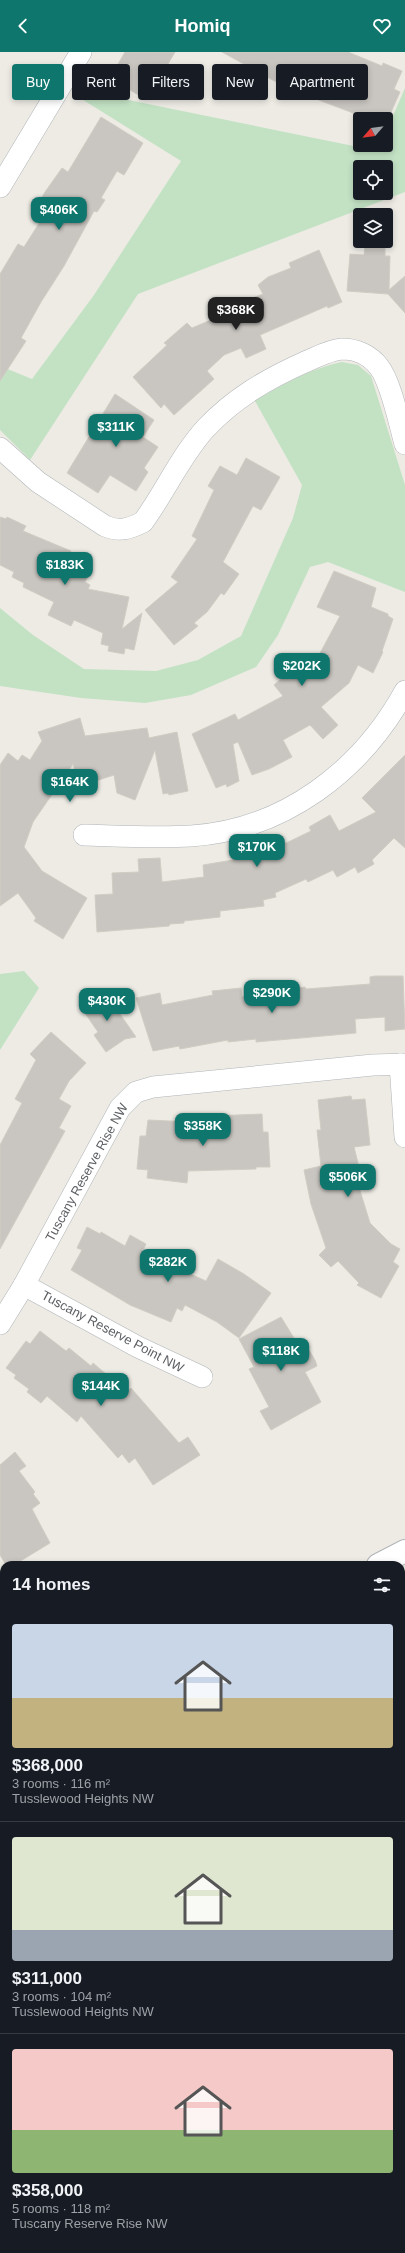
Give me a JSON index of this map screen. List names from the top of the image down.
{
  "streets": {
    "street": ["Tuscany Reserve Rise NW", "Tuscany Reserve Point NW"]
  },
  "crossings": [
    ["Tuscany Reserve Rise NW", "Tuscany Reserve Point NW"]
  ],
  "north": "bottom left",
  "page": {
    "header": "Homiq",
    "chip": [
      "Buy",
      "Rent",
      "Filters",
      "New",
      "Apartment"
    ],
    "price": [
      "$406K",
      "$368K",
      "$311K",
      "$183K",
      "$202K",
      "$164K",
      "$170K",
      "$290K",
      "$430K",
      "$358K",
      "$506K",
      "$282K",
      "$118K",
      "$144K"
    ],
    "heading": "14 homes",
    "list": [
      {
        "name": "$368,000",
        "note": "3 rooms · 116 m² · Tusslewood Heights NW"
      },
      {
        "name": "$311,000",
        "note": "3 rooms · 104 m² · Tusslewood Heights NW"
      },
      {
        "name": "$358,000",
        "note": "5 rooms · 118 m² · Tuscany Reserve Rise NW"
      }
    ]
  }
}
